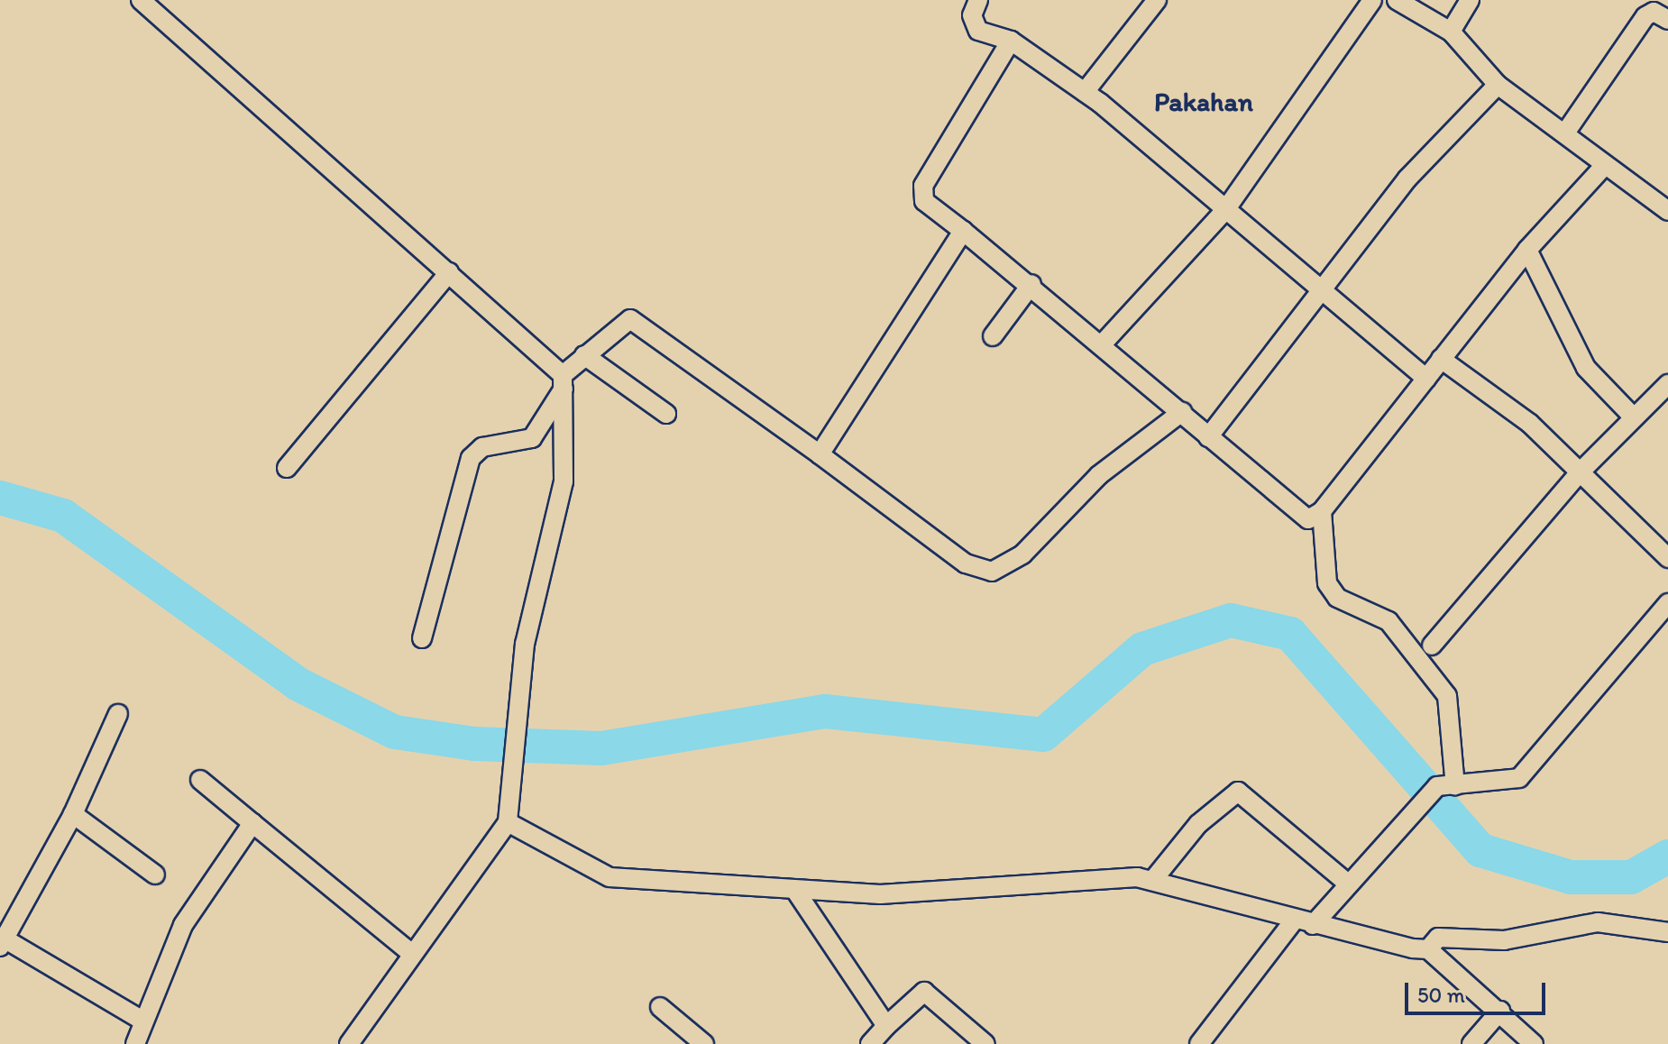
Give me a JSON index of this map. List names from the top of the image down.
{
  "districts": ["Pakahan"],
  "scale_bar": "50 m"
}
